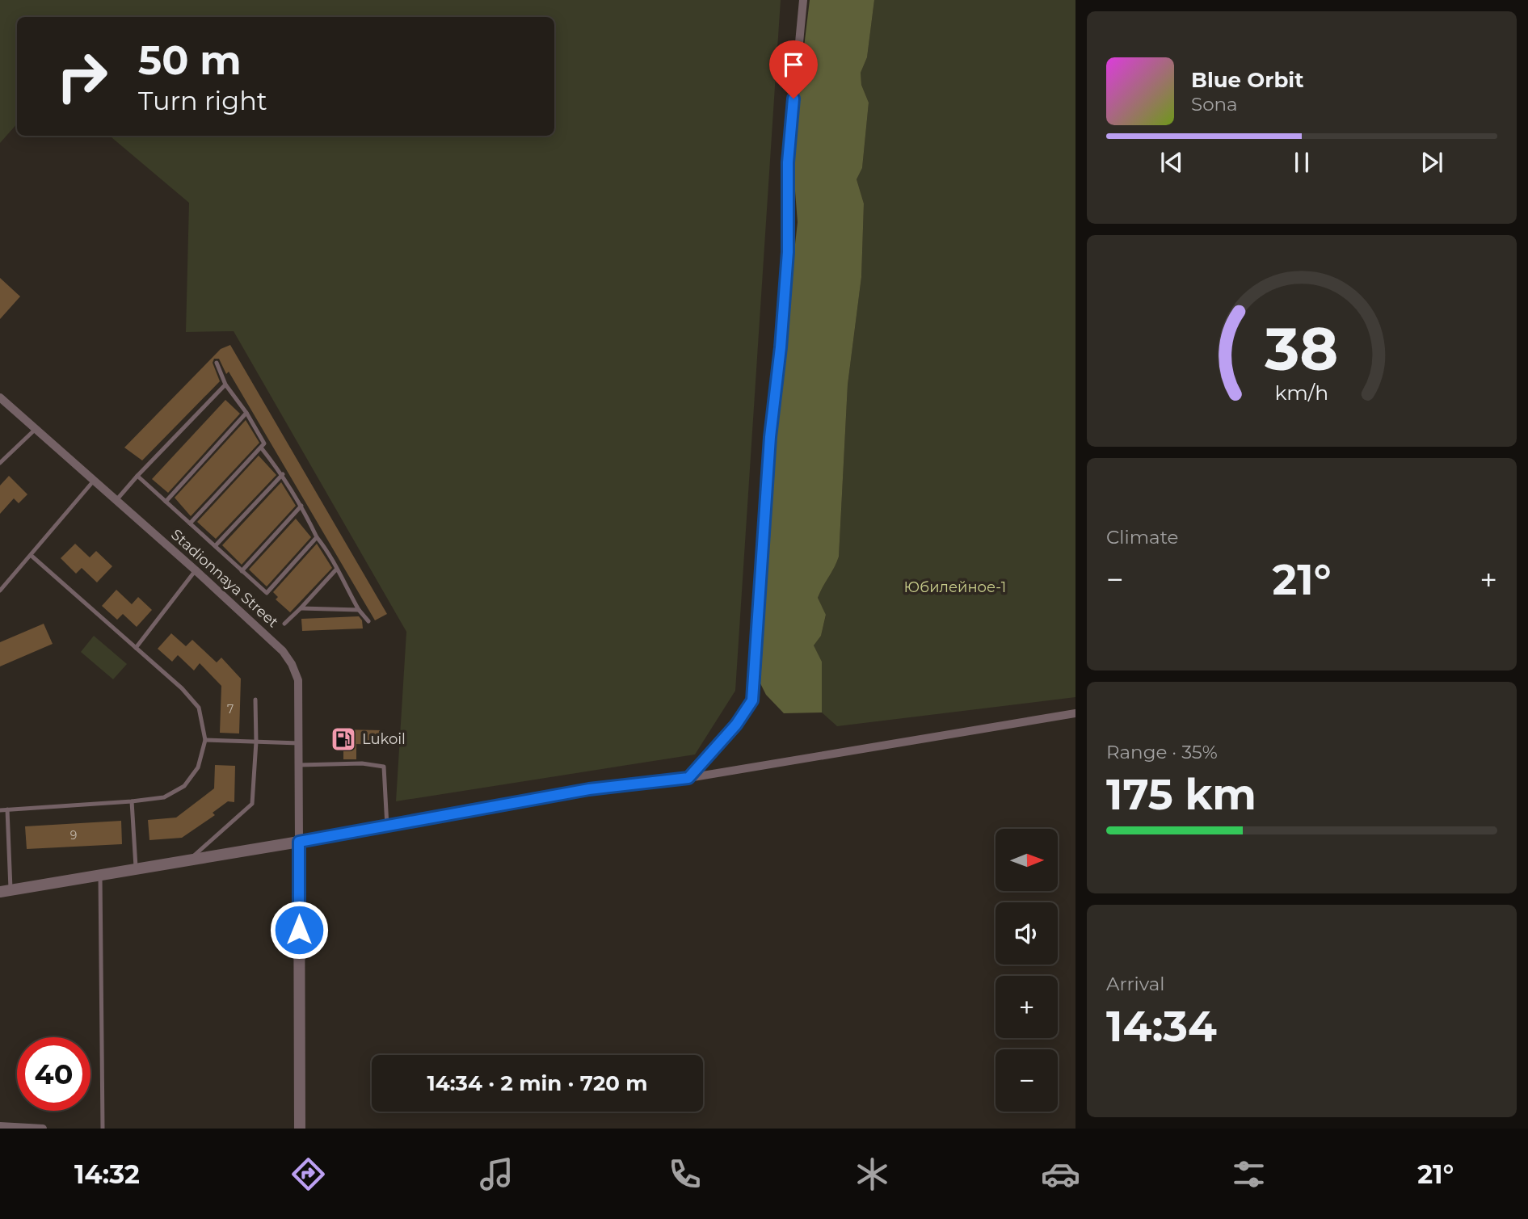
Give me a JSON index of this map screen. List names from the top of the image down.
{
  "streets": {
    "street": ["Stadionnaya Street"]
  },
  "parks": ["Юбилейное-1"],
  "places": {
    "fuel station": ["Lukoil"]
  },
  "house_numbers": ["7", "9"],
  "north": "right",
  "page": {
    "turn": ["50 m", "Turn right"],
    "song": ["Blue Orbit", "Sona"],
    "tile": [
      "Climate",
      ["Range · 35%", "175 km"],
      ["Arrival", "14:34"]
    ],
    "heat": ["−", "21°", "+"],
    "map_buttons": ["+", "−"],
    "limit": "40",
    "trip": "14:34 · 2 min · 720 m",
    "tabs": ["14:32", "21°"],
    "gauge": ["38", "km/h"]
  }
}
